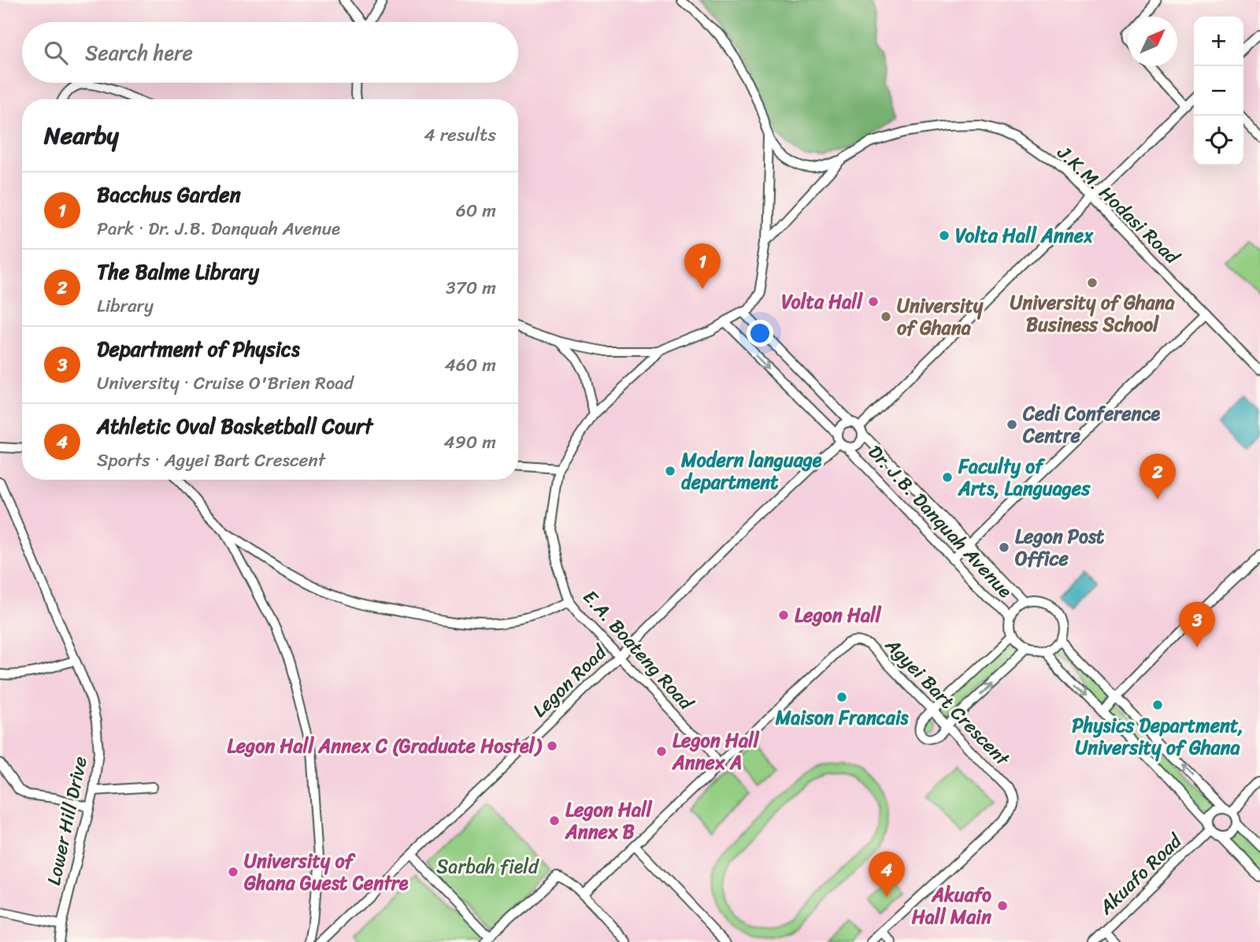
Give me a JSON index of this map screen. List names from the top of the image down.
{
  "streets": {
    "street": [
      "J.K.M. Hodasi Road",
      "Dr. J.B. Danquah Avenue",
      "E.A. Boateng Road",
      "Legon Road",
      "Agyei Bart Crescent",
      "Lower Hill Drive",
      "Akuafo Road"
    ]
  },
  "crossings": [
    ["Dr. J.B. Danquah Avenue", "Legon Road"],
    ["E.A. Boateng Road", "Legon Road"],
    ["E.A. Boateng Road", "Agyei Bart Crescent"]
  ],
  "parks": ["Sarbah field"],
  "places": [
    "Volta Hall Annex",
    "University of Ghana Business School",
    "Volta Hall",
    "University of Ghana",
    "Cedi Conference Centre",
    "Modern language department",
    "Faculty of Arts, Languages",
    "Legon Post Office",
    "Legon Hall",
    "Maison Francais",
    "Physics Department, University of Ghana",
    "Legon Hall Annex C (Graduate Hostel)",
    "Legon Hall Annex A",
    "Legon Hall Annex B",
    "University of Ghana Guest Centre",
    "Akuafo Hall Main"
  ],
  "north": "top right",
  "page": {
    "map_buttons": ["+", "−"],
    "search": "Search here",
    "heading": ["Nearby", "4 results"],
    "list": [
      {
        "mark": "1",
        "name": "Bacchus Garden",
        "note": "Park · Dr. J.B. Danquah Avenue",
        "value": "60 m"
      },
      {
        "mark": "2",
        "name": "The Balme Library",
        "note": "Library",
        "value": "370 m"
      },
      {
        "mark": "3",
        "name": "Department of Physics",
        "note": "University · Cruise O'Brien Road",
        "value": "460 m"
      },
      {
        "mark": "4",
        "name": "Athletic Oval Basketball Court",
        "note": "Sports · Agyei Bart Crescent",
        "value": "490 m"
      }
    ],
    "pins": [
      "1",
      "2",
      "3",
      "4"
    ]
  }
}
